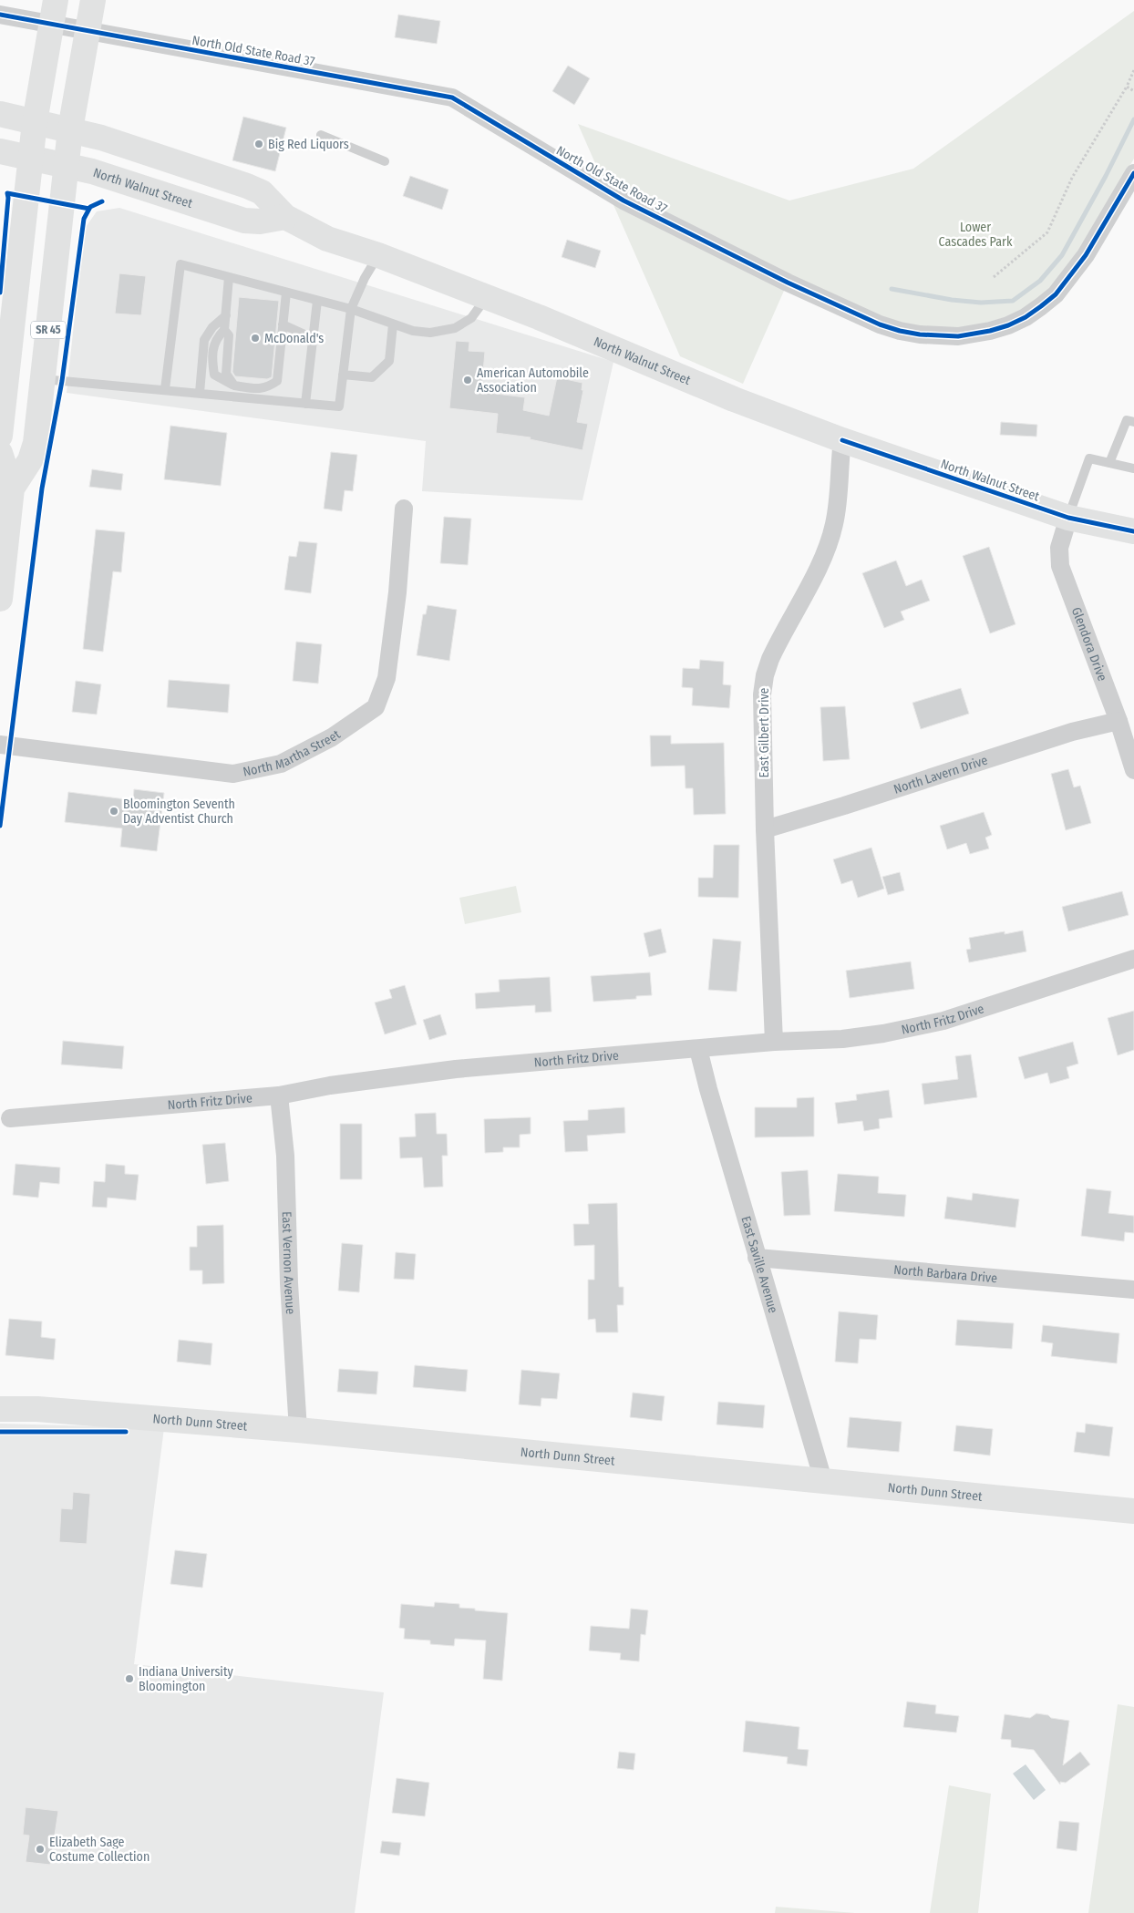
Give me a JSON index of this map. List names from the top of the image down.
{
  "streets": {
    "main road": ["North Walnut Street", "SR 45", "North Dunn Street"],
    "street": [
      "North Old State Road 37",
      "Glendora Drive",
      "East Gilbert Drive",
      "North Martha Street",
      "North Lavern Drive",
      "North Fritz Drive",
      "East Vernon Avenue",
      "East Saville Avenue",
      "North Barbara Drive"
    ]
  },
  "crossings": [
    ["North Walnut Street", "SR 45"],
    ["North Walnut Street", "Glendora Drive"],
    ["North Walnut Street", "East Gilbert Drive"],
    ["Glendora Drive", "North Lavern Drive"],
    ["East Gilbert Drive", "North Lavern Drive"],
    ["East Gilbert Drive", "North Fritz Drive"],
    ["North Fritz Drive", "East Vernon Avenue"],
    ["North Fritz Drive", "East Saville Avenue"],
    ["East Vernon Avenue", "North Dunn Street"],
    ["East Saville Avenue", "North Barbara Drive"],
    ["East Saville Avenue", "North Dunn Street"]
  ],
  "parks": ["Lower Cascades Park"],
  "places": [
    "Big Red Liquors",
    "McDonald's",
    "American Automobile Association",
    "Bloomington Seventh Day Adventist Church",
    "Indiana University Bloomington",
    "Elizabeth Sage Costume Collection"
  ]
}
